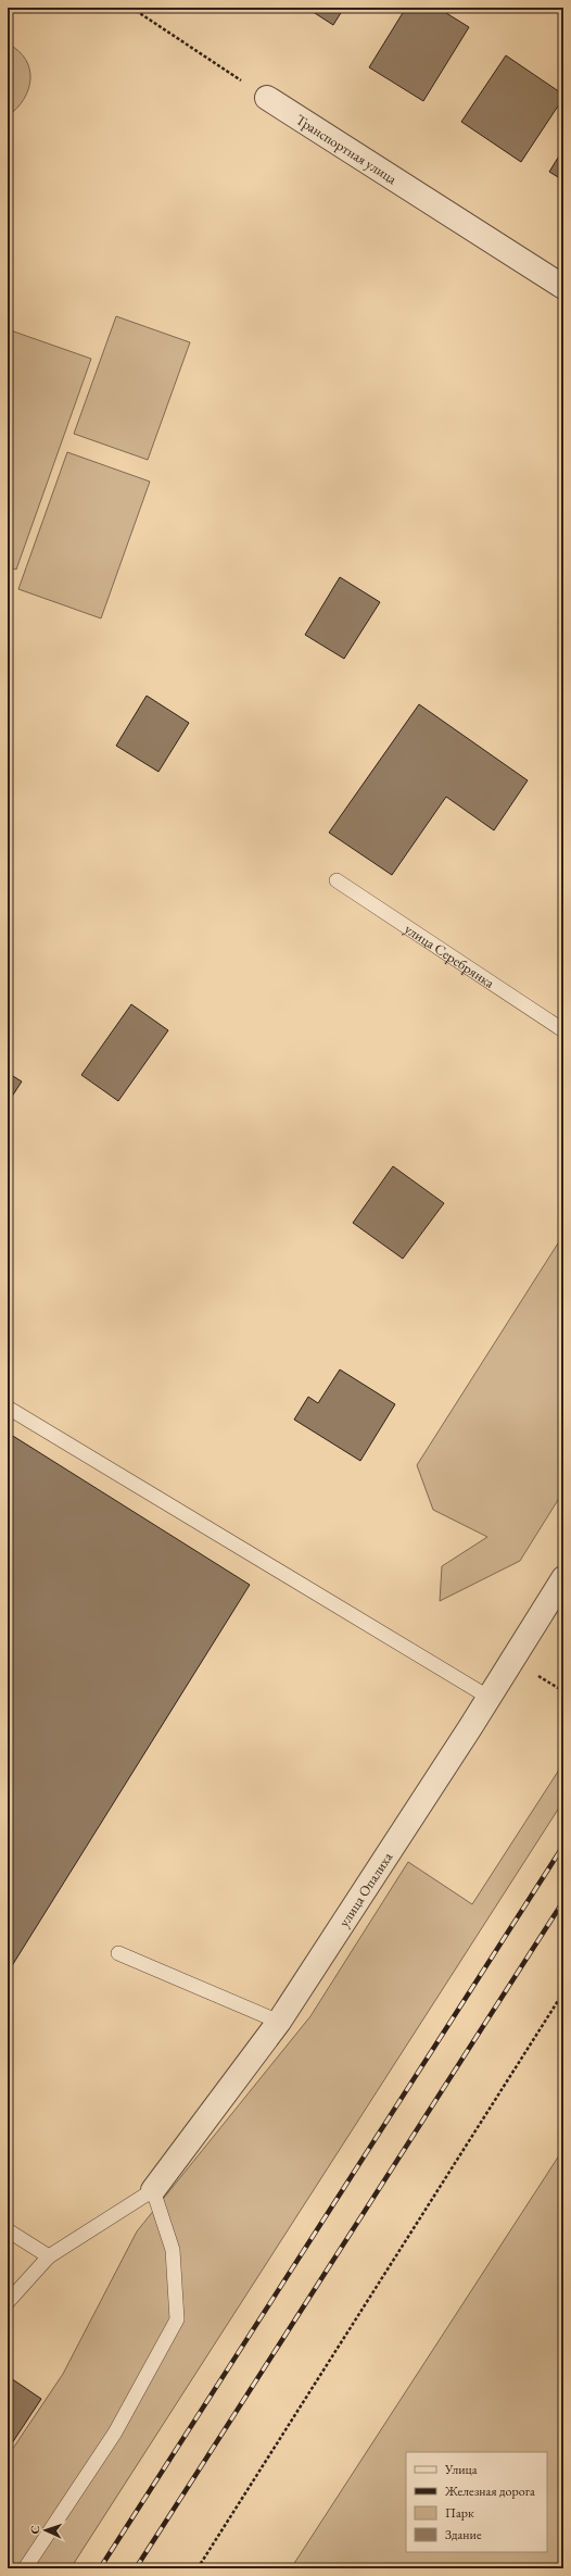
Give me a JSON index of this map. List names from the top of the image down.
{
  "streets": {
    "street": ["Транспортная улица", "улица Опалиха"],
    "lane": ["улица Серебрянка"]
  },
  "legend": [
    "Улица",
    "Железная дорога",
    "Парк",
    "Здание"
  ],
  "north": "left"
}
